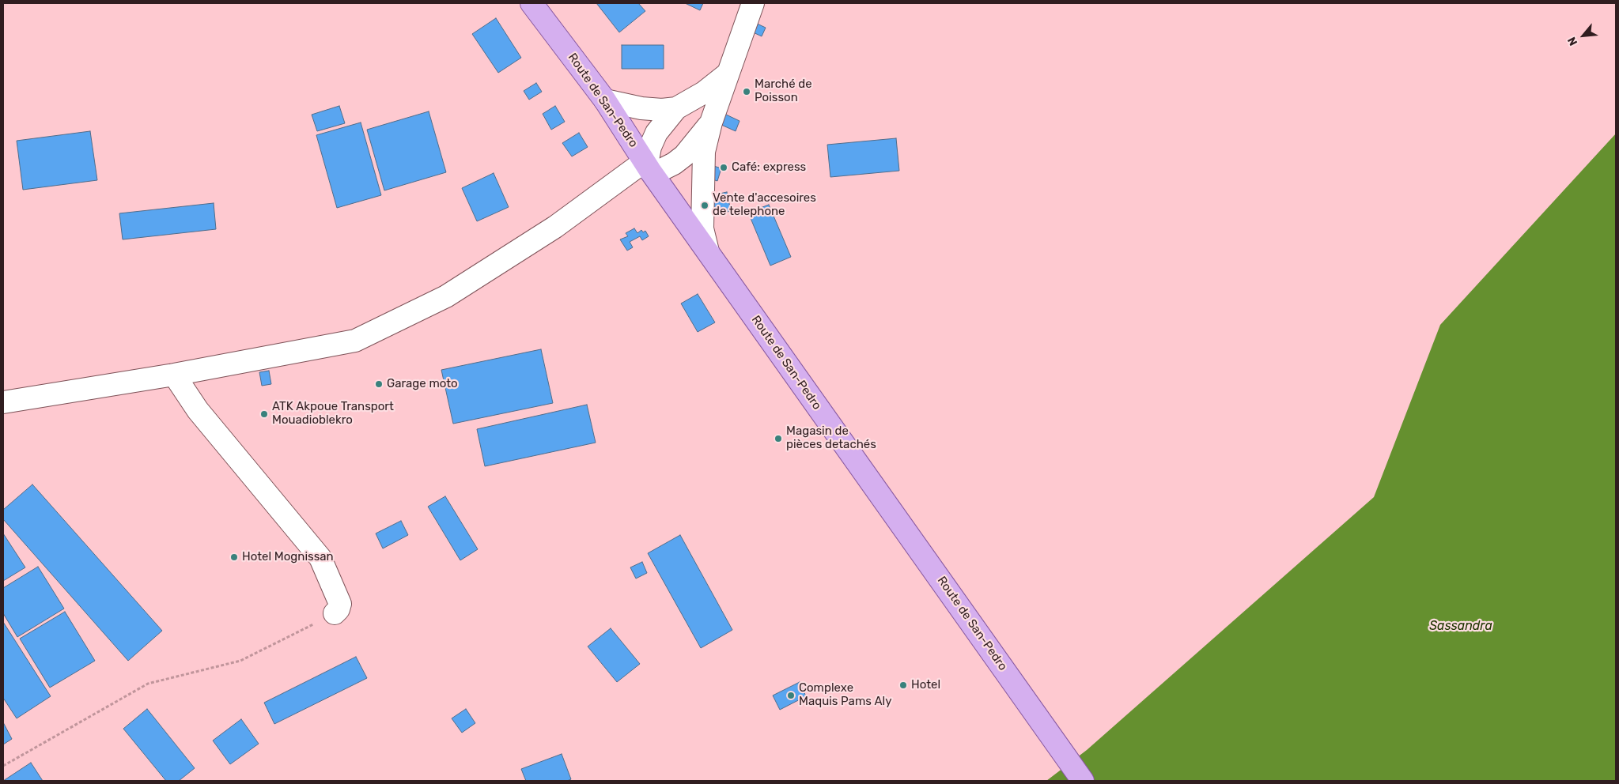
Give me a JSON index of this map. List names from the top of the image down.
{
  "streets": {
    "main road": ["Route de San-Pedro"]
  },
  "water": ["Sassandra"],
  "places": [
    "Marché de Poisson",
    "Café: express",
    "Vente d'accesoires de telephone",
    "Garage moto",
    "ATK Akpoue Transport Mouadioblekro",
    "Magasin de pièces detachés",
    "Hotel Mognissan",
    "Hotel",
    "Complexe Maquis Pams Aly"
  ],
  "north": "bottom left"
}
